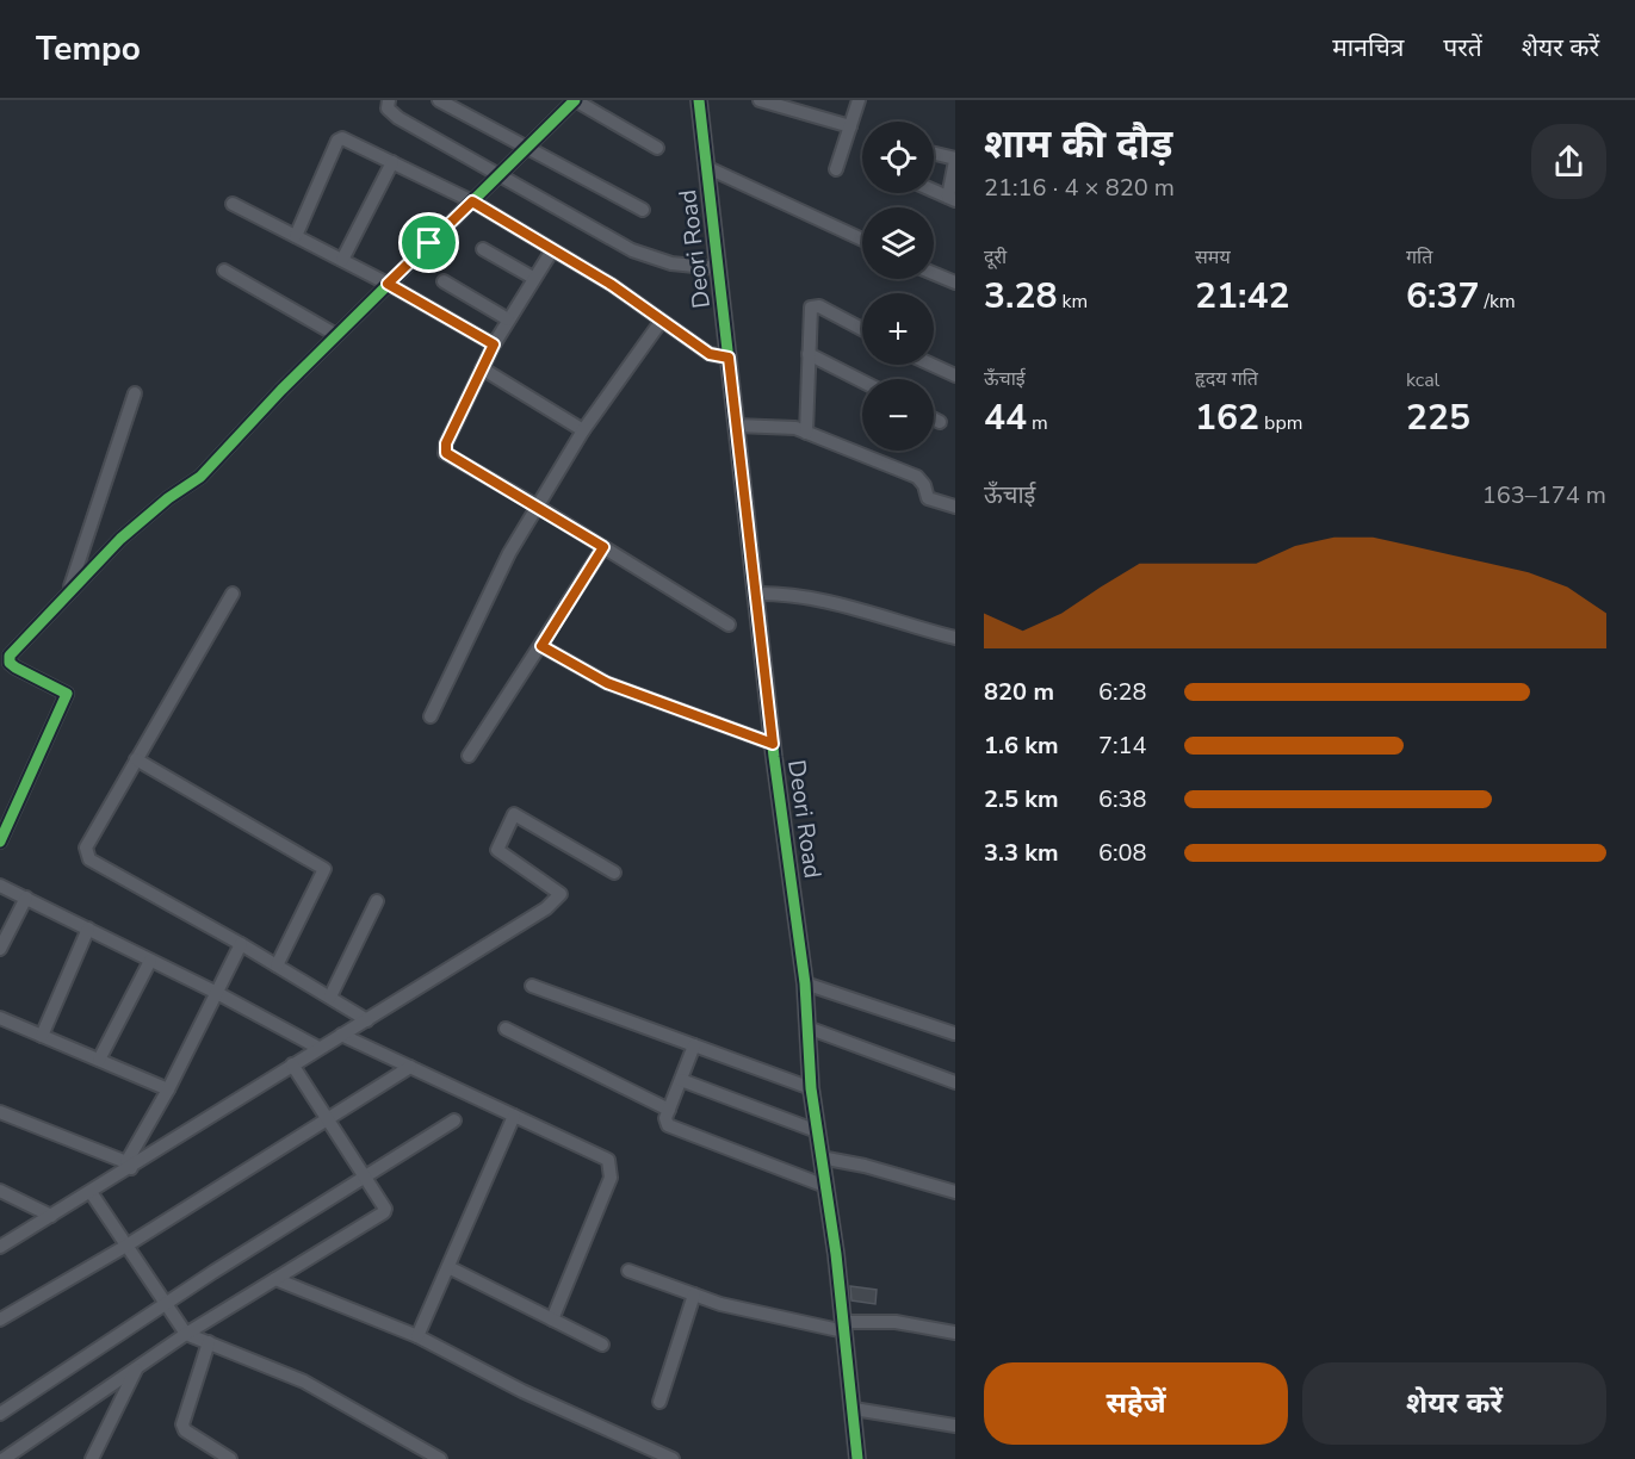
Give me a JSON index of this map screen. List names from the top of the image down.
{
  "streets": {
    "street": ["Deori Road"]
  },
  "page": {
    "header": "Tempo",
    "nav": ["मानचित्र", "परतें", "शेयर करें"],
    "heading": ["शाम की दौड़", "21:16 · 4 × 820 m"],
    "map_buttons": ["+", "−"],
    "stats": [
      ["दूरी", "3.28 km"],
      ["समय", "21:42"],
      ["गति", "6:37 /km"],
      ["ऊँचाई", "44 m"],
      ["हृदय गति", "162 bpm"],
      ["kcal", "225"]
    ],
    "chart": ["ऊँचाई", "163–174 m"],
    "list": [
      {
        "name": "820 m",
        "note": "6:28"
      },
      {
        "name": "1.6 km",
        "note": "7:14"
      },
      {
        "name": "2.5 km",
        "note": "6:38"
      },
      {
        "name": "3.3 km",
        "note": "6:08"
      }
    ],
    "buttons": ["सहेजें", "शेयर करें"]
  }
}
